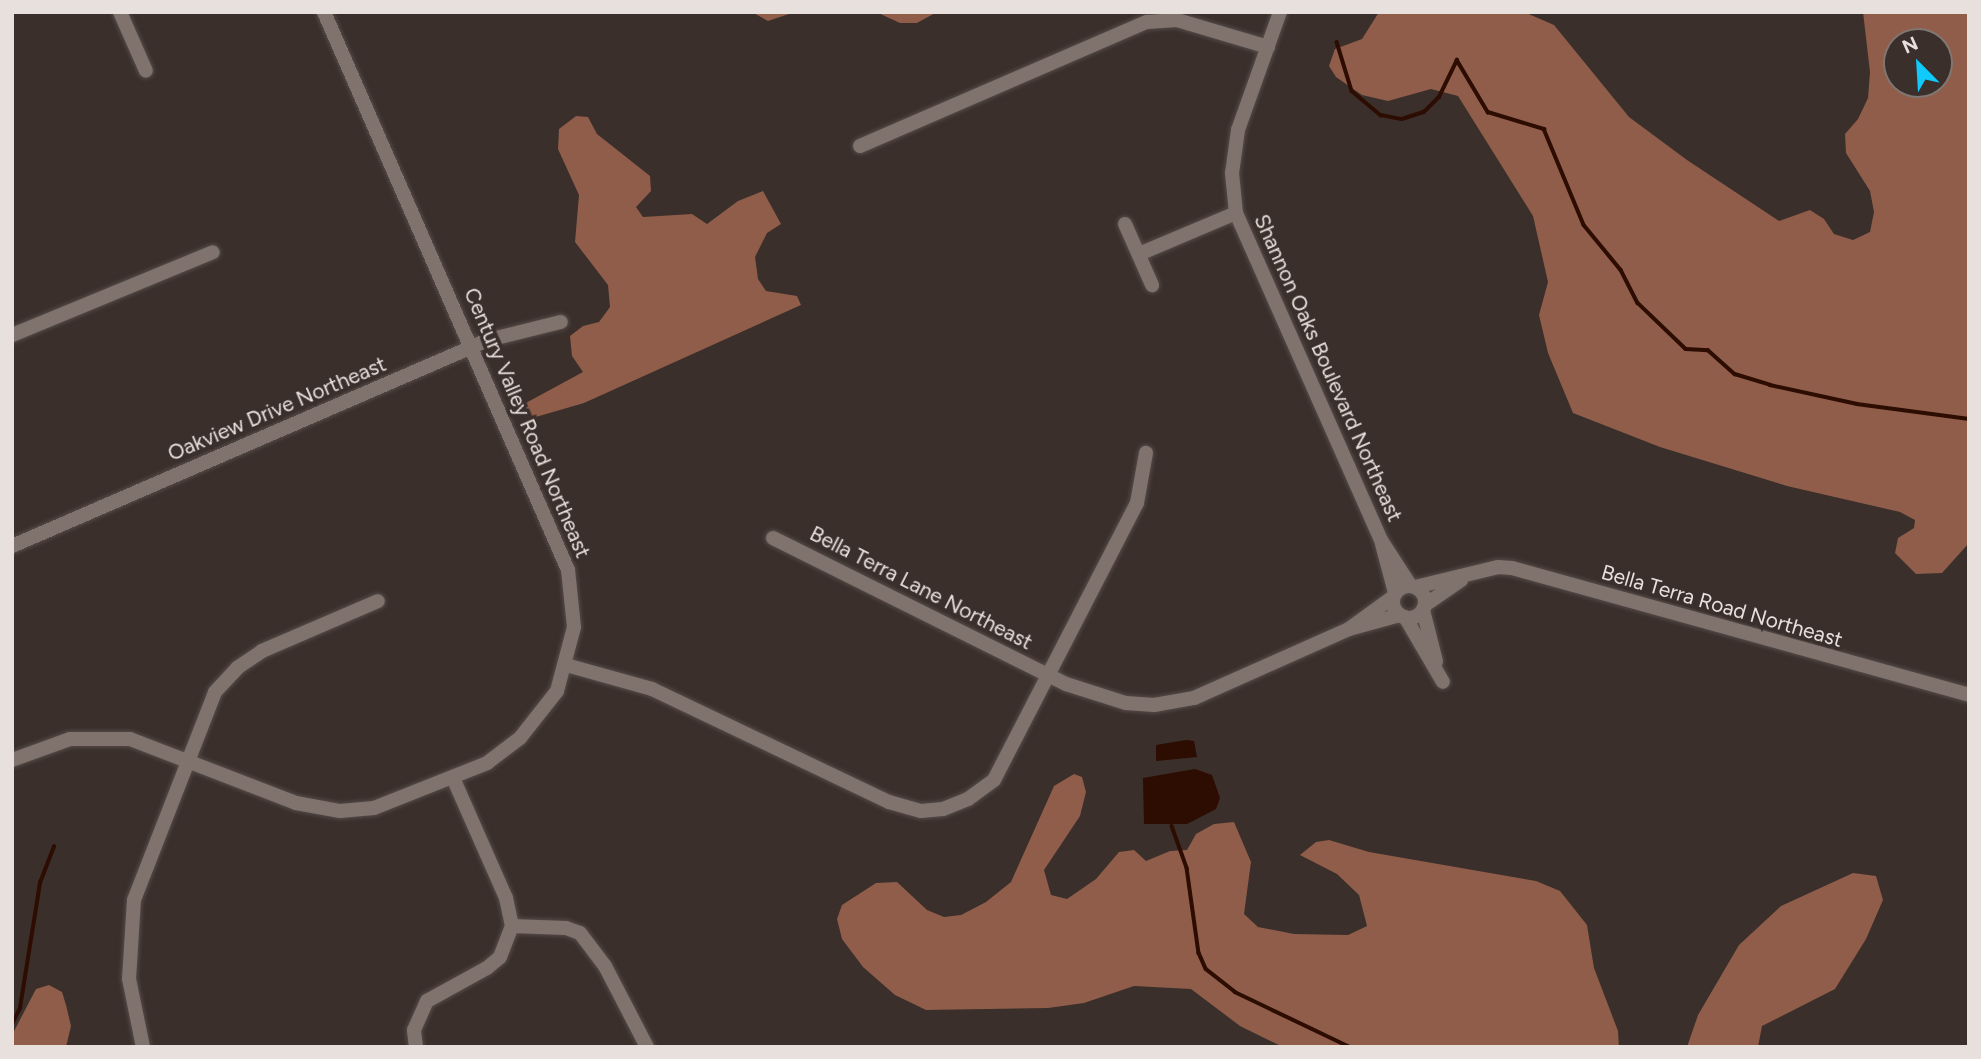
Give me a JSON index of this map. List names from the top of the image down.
{
  "streets": {
    "street": [
      "Shannon Oaks Boulevard Northeast",
      "Oakview Drive Northeast",
      "Century Valley Road Northeast",
      "Bella Terra Lane Northeast",
      "Bella Terra Road Northeast"
    ]
  },
  "crossings": [
    ["Shannon Oaks Boulevard Northeast", "Bella Terra Road Northeast"],
    ["Oakview Drive Northeast", "Century Valley Road Northeast"]
  ],
  "north": "top left"
}
